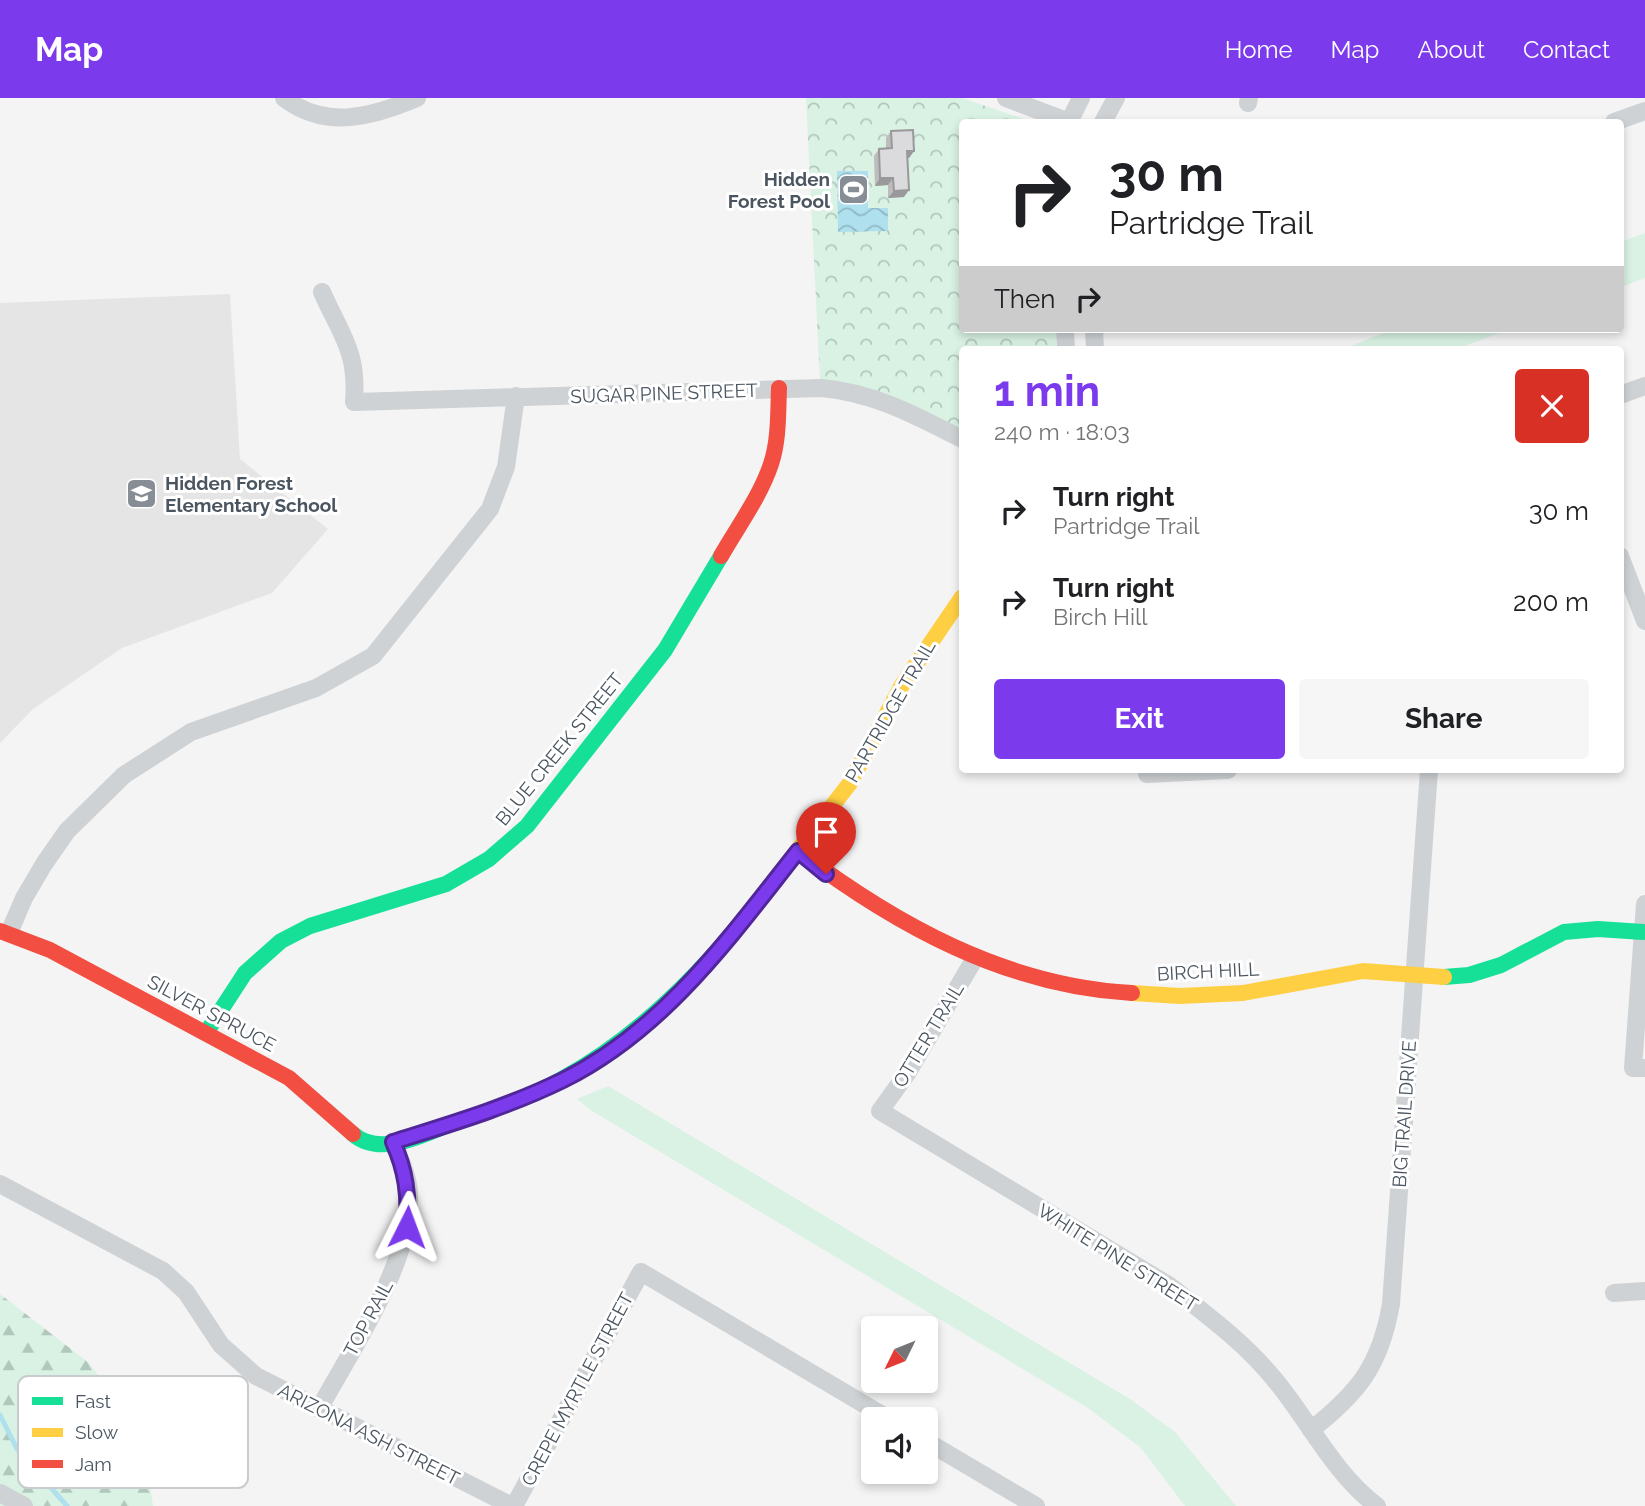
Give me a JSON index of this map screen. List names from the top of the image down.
{
  "streets": {
    "street": [
      "SUGAR PINE STREET",
      "PARTRIDGE TRAIL",
      "BLUE CREEK STREET",
      "BIRCH HILL",
      "SILVER SPRUCE",
      "OTTER TRAIL",
      "BIG TRAIL DRIVE",
      "WHITE PINE STREET",
      "TOP RAIL",
      "CREPE MYRTLE STREET",
      "ARIZONA ASH STREET"
    ]
  },
  "crossings": [
    ["SUGAR PINE STREET", "BLUE CREEK STREET"],
    ["PARTRIDGE TRAIL", "BIRCH HILL"],
    ["PARTRIDGE TRAIL", "SILVER SPRUCE"],
    ["PARTRIDGE TRAIL", "TOP RAIL"],
    ["BLUE CREEK STREET", "SILVER SPRUCE"],
    ["BIRCH HILL", "OTTER TRAIL"],
    ["BIRCH HILL", "BIG TRAIL DRIVE"],
    ["SILVER SPRUCE", "TOP RAIL"],
    ["OTTER TRAIL", "WHITE PINE STREET"],
    ["BIG TRAIL DRIVE", "WHITE PINE STREET"],
    ["TOP RAIL", "ARIZONA ASH STREET"],
    ["CREPE MYRTLE STREET", "ARIZONA ASH STREET"]
  ],
  "places": {
    "sports": ["Hidden Forest Pool"],
    "school or university": ["Hidden Forest Elementary School"]
  },
  "legend": ["Fast", "Slow", "Jam"],
  "north": "bottom left",
  "page": {
    "header": "Map",
    "nav": [
      "Home",
      "Map",
      "About",
      "Contact"
    ],
    "turn": ["30 m", "Partridge Trail"],
    "then": "Then",
    "heading": ["1 min", "240 m · 18:03"],
    "list": [
      {
        "name": "Turn right",
        "note": "Partridge Trail",
        "value": "30 m"
      },
      {
        "name": "Turn right",
        "note": "Birch Hill",
        "value": "200 m"
      }
    ],
    "buttons": ["Exit", "Share"]
  }
}
